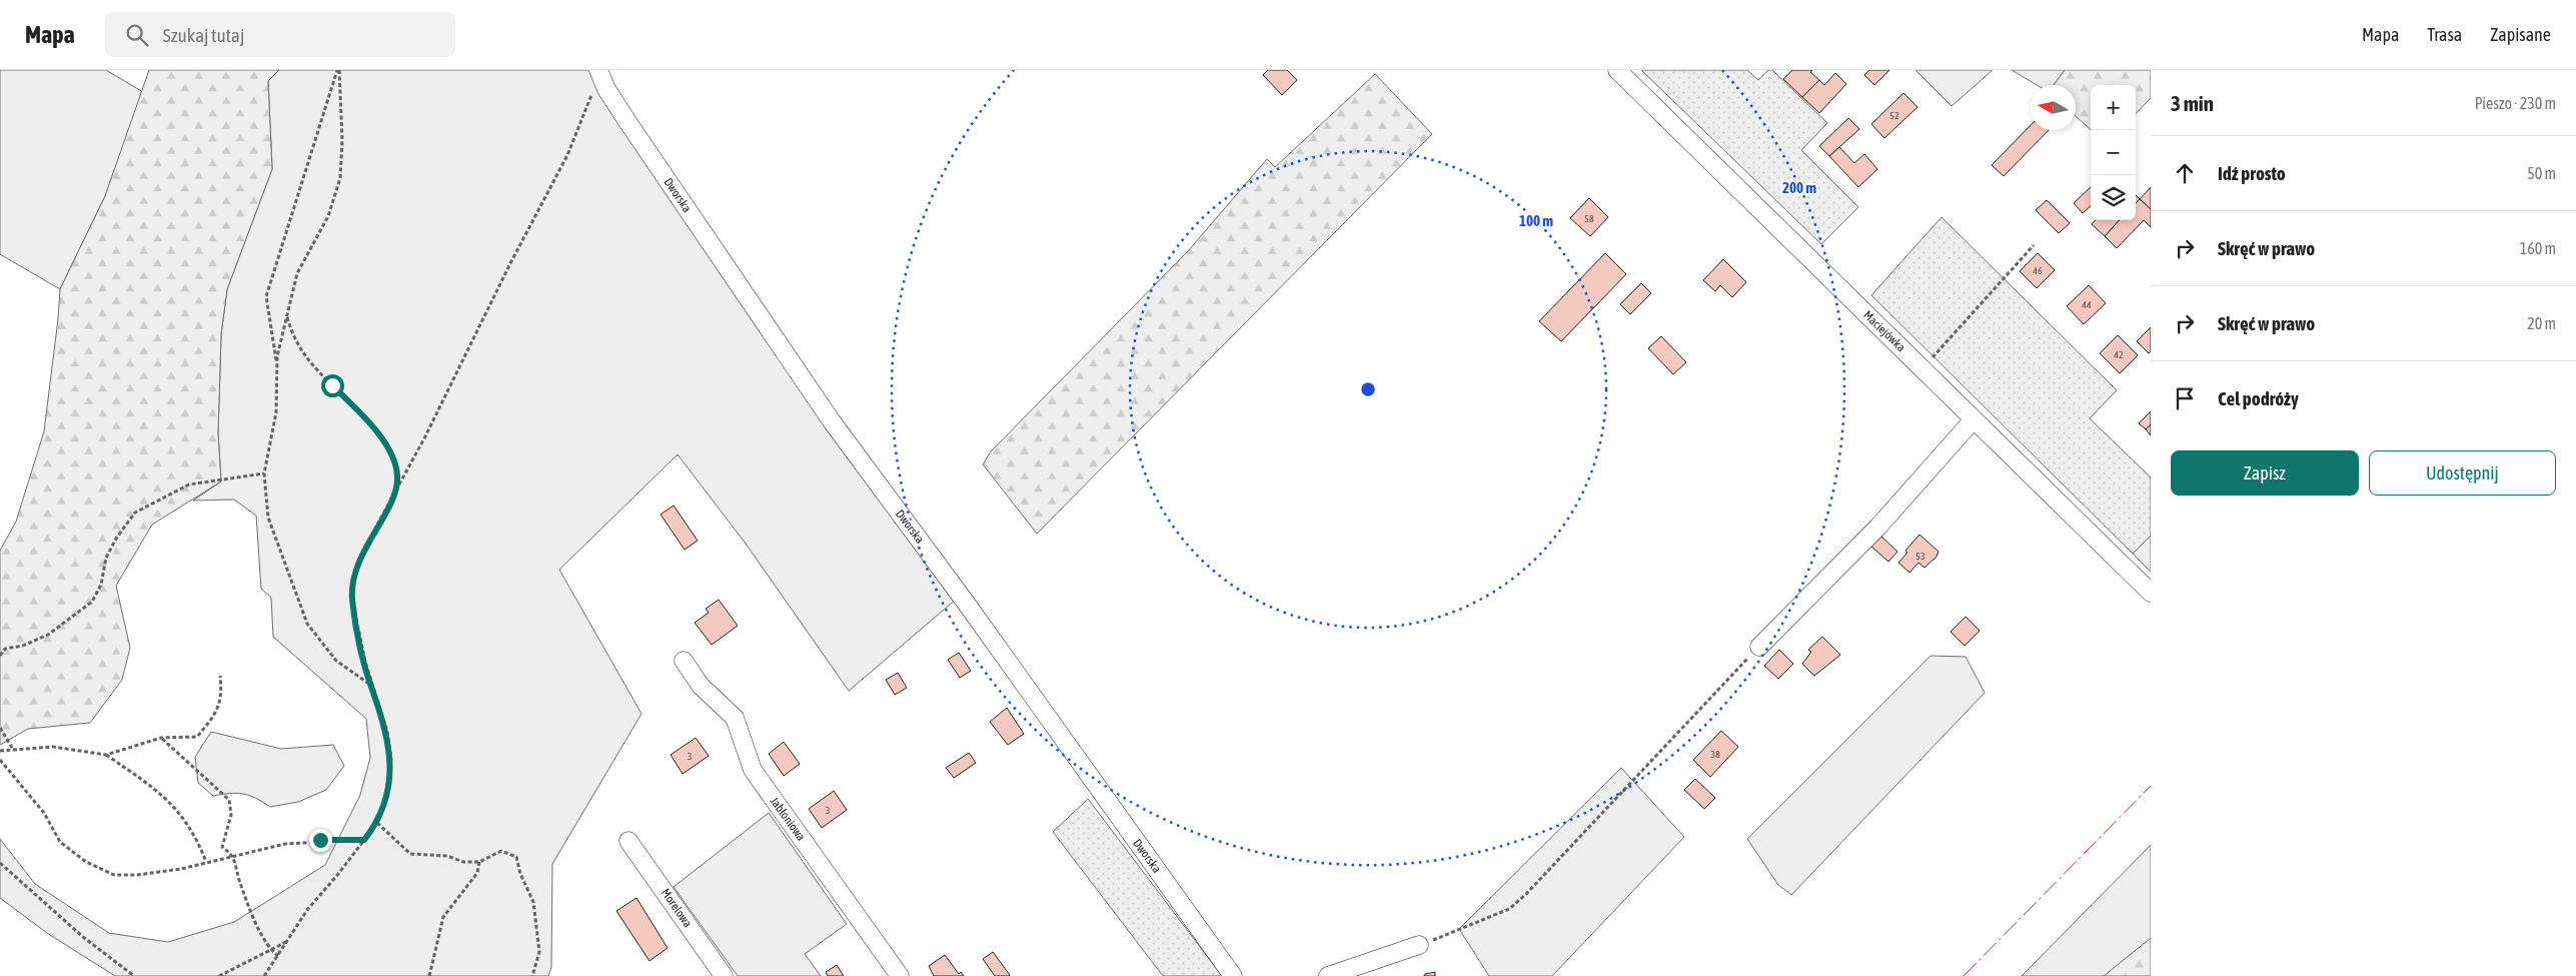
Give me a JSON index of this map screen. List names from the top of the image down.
{
  "streets": {
    "street": [
      "Dworska",
      "Maciejówka",
      "Jabłoniowa",
      "Morelowa"
    ]
  },
  "house_numbers": [
    "52",
    "58",
    "46",
    "44",
    "42",
    "53",
    "38",
    "3",
    "3"
  ],
  "north": "left",
  "page": {
    "header": "Mapa",
    "search": "Szukaj tutaj",
    "nav": ["Mapa", "Trasa", "Zapisane"],
    "heading": ["3 min", "Pieszo · 230 m"],
    "map_buttons": ["+", "−"],
    "list": [
      ["Idź prosto", "50 m"],
      ["Skręć w prawo", "160 m"],
      ["Skręć w prawo", "20 m"],
      "Cel podróży"
    ],
    "buttons": ["Zapisz", "Udostępnij"]
  },
  "rings": ["200 m", "100 m"]
}
